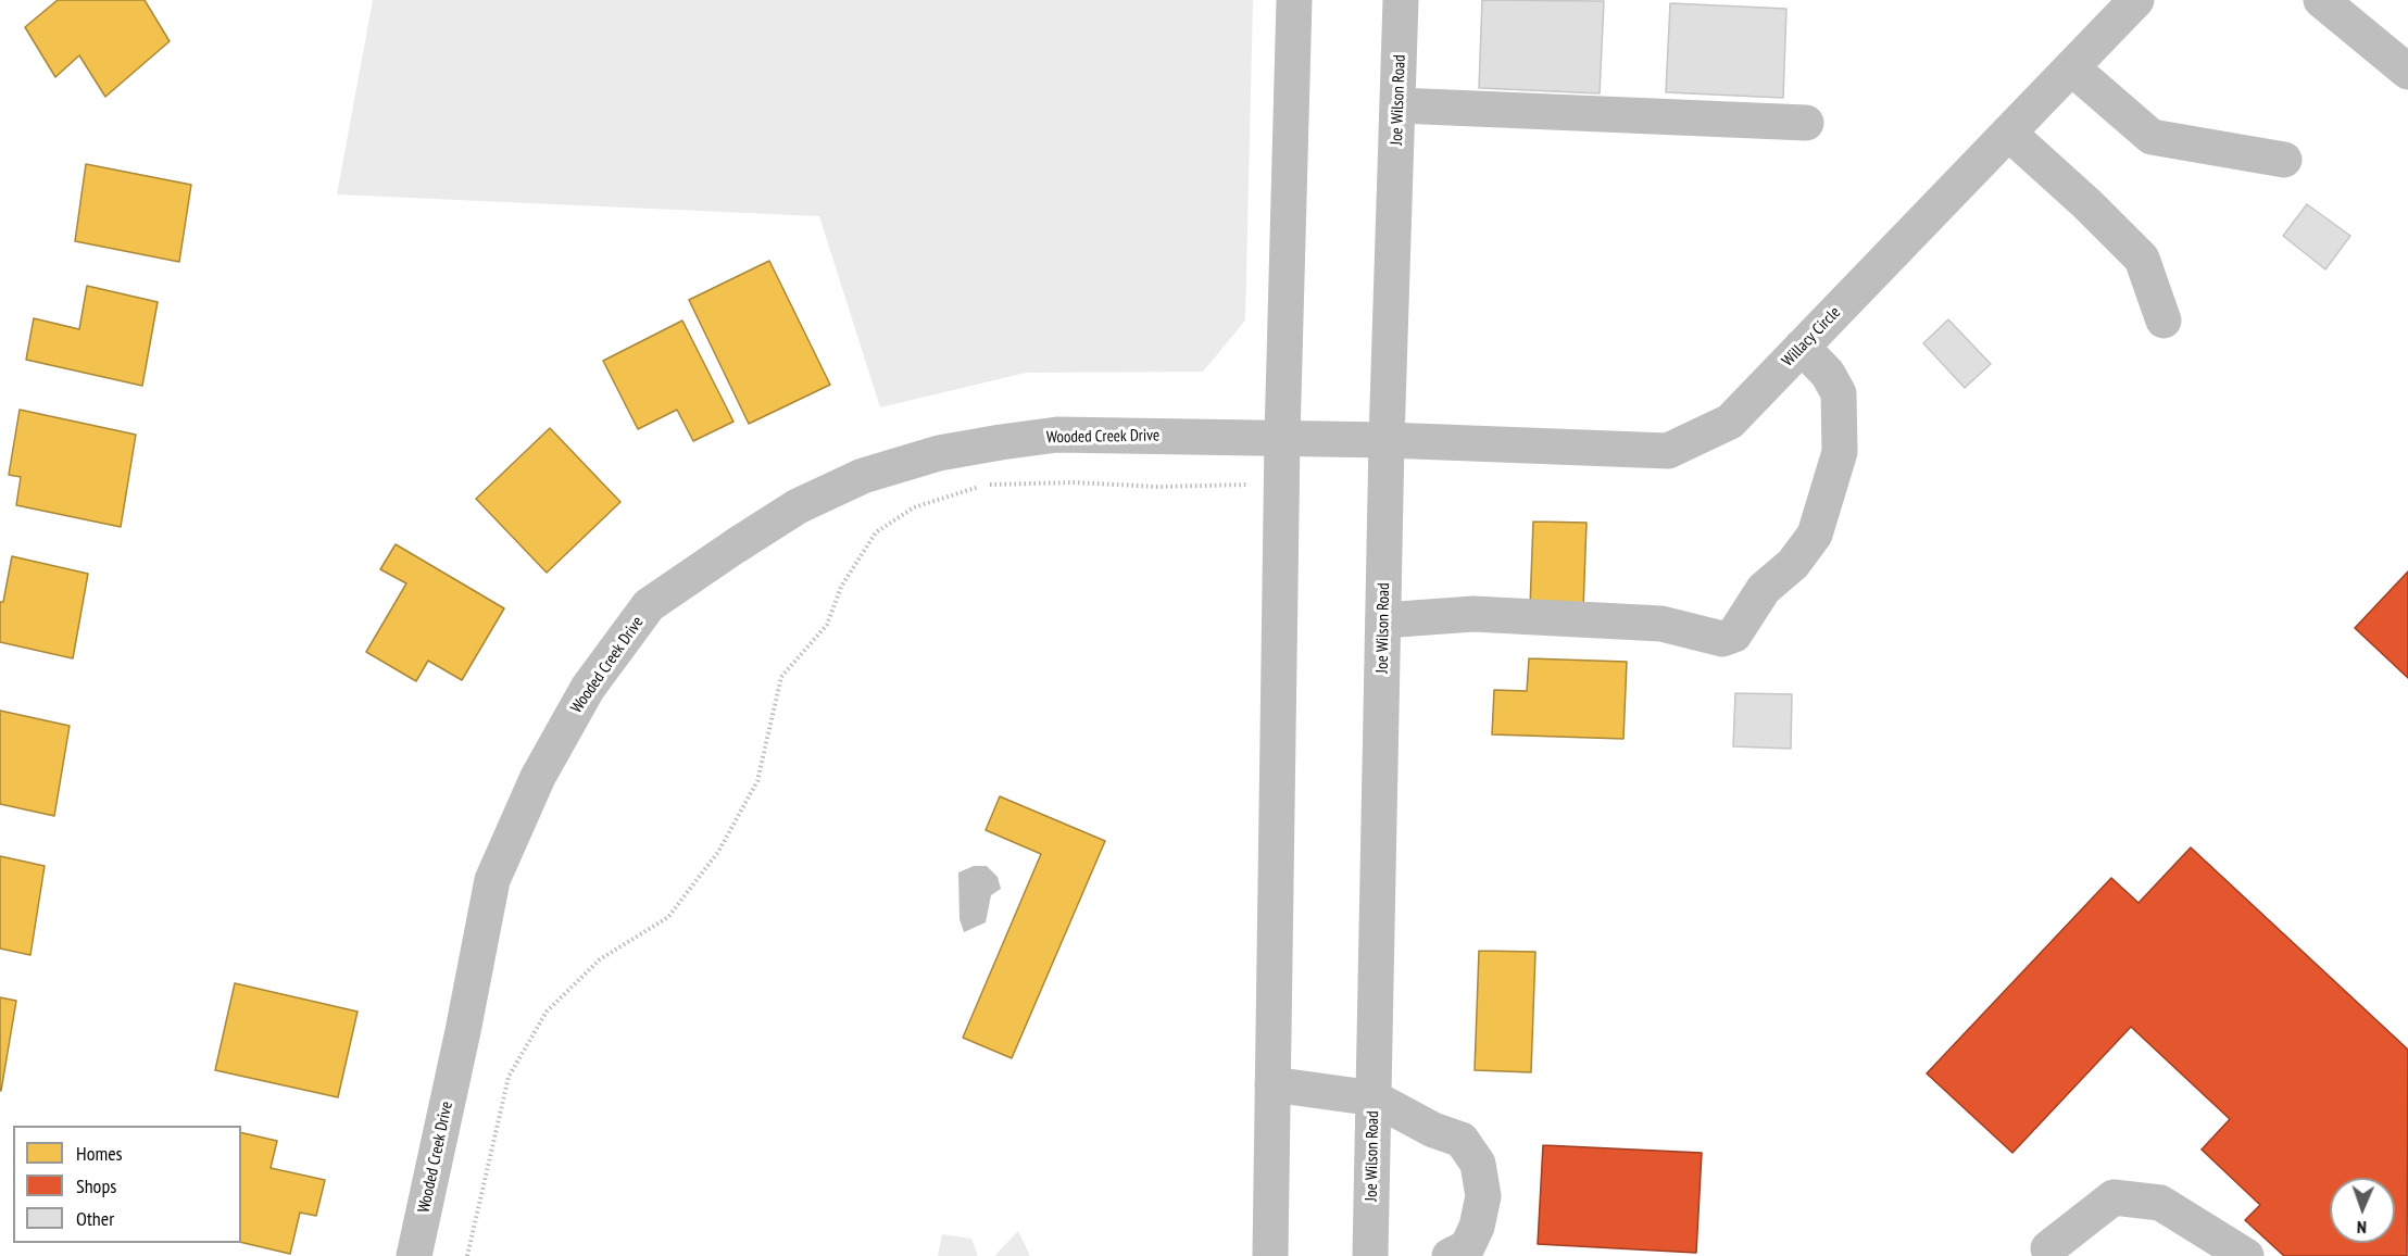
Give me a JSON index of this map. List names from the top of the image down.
{
  "streets": {
    "main road": ["Joe Wilson Road", "Willacy Circle", "Wooded Creek Drive"]
  },
  "crossings": [
    ["Joe Wilson Road", "Willacy Circle"],
    ["Willacy Circle", "Wooded Creek Drive"]
  ],
  "legend": ["Homes", "Shops", "Other"],
  "north": "bottom"
}
